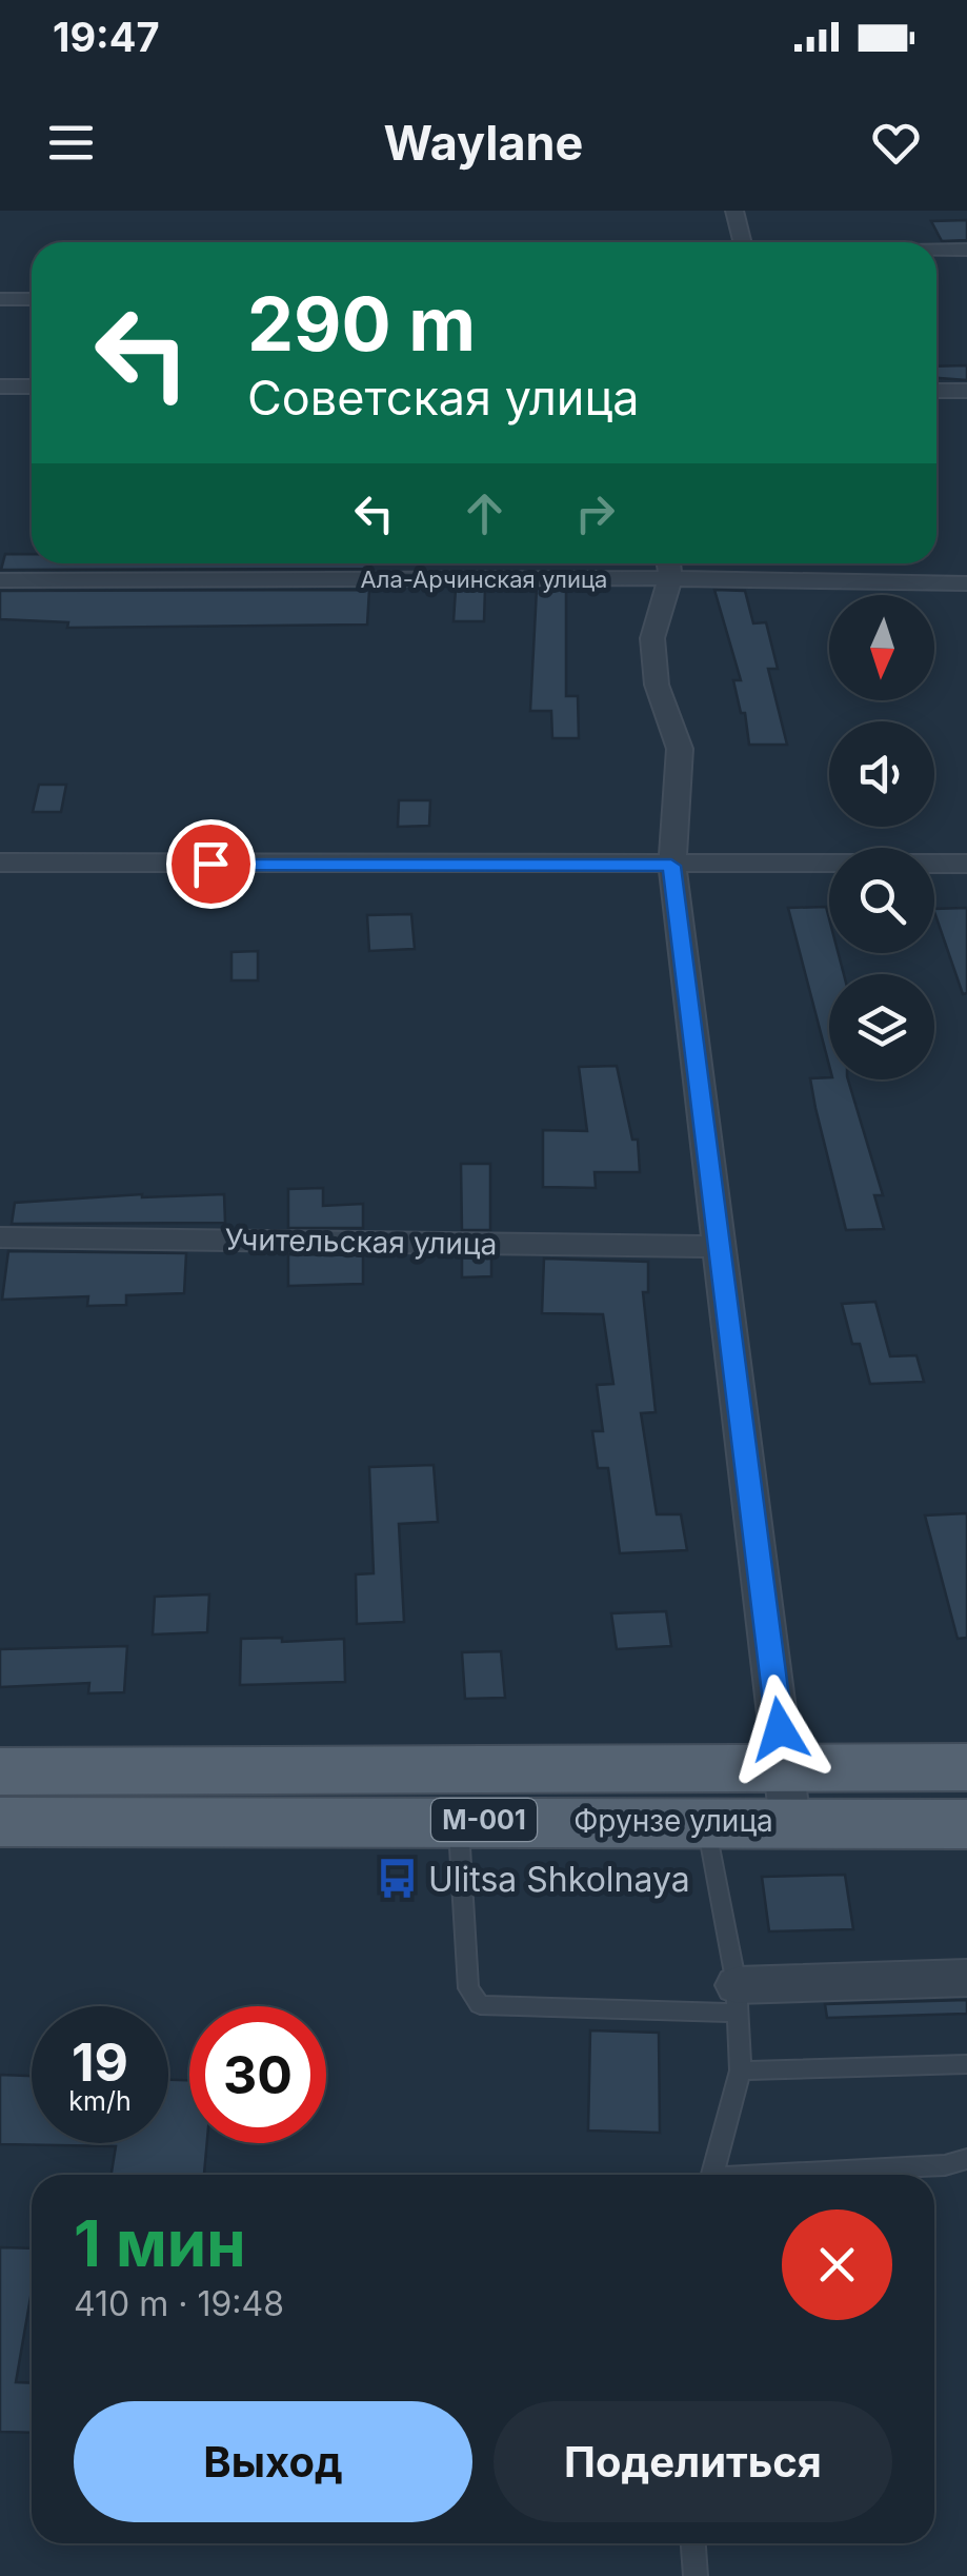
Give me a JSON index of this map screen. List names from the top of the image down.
{
  "streets": {
    "main road": ["M-001", "Фрунзе улица"],
    "street": ["Ала-Арчинская улица", "Учительская улица"]
  },
  "places": {
    "bus stop": ["Ulitsa Shkolnaya"]
  },
  "north": "bottom",
  "page": {
    "status": "19:47",
    "header": "Waylane",
    "turn": ["290 m", "Советская улица"],
    "speed": "19 km/h",
    "limit": "30",
    "heading": ["1 мин", "410 m · 19:48"],
    "buttons": ["Выход", "Поделиться"]
  }
}
